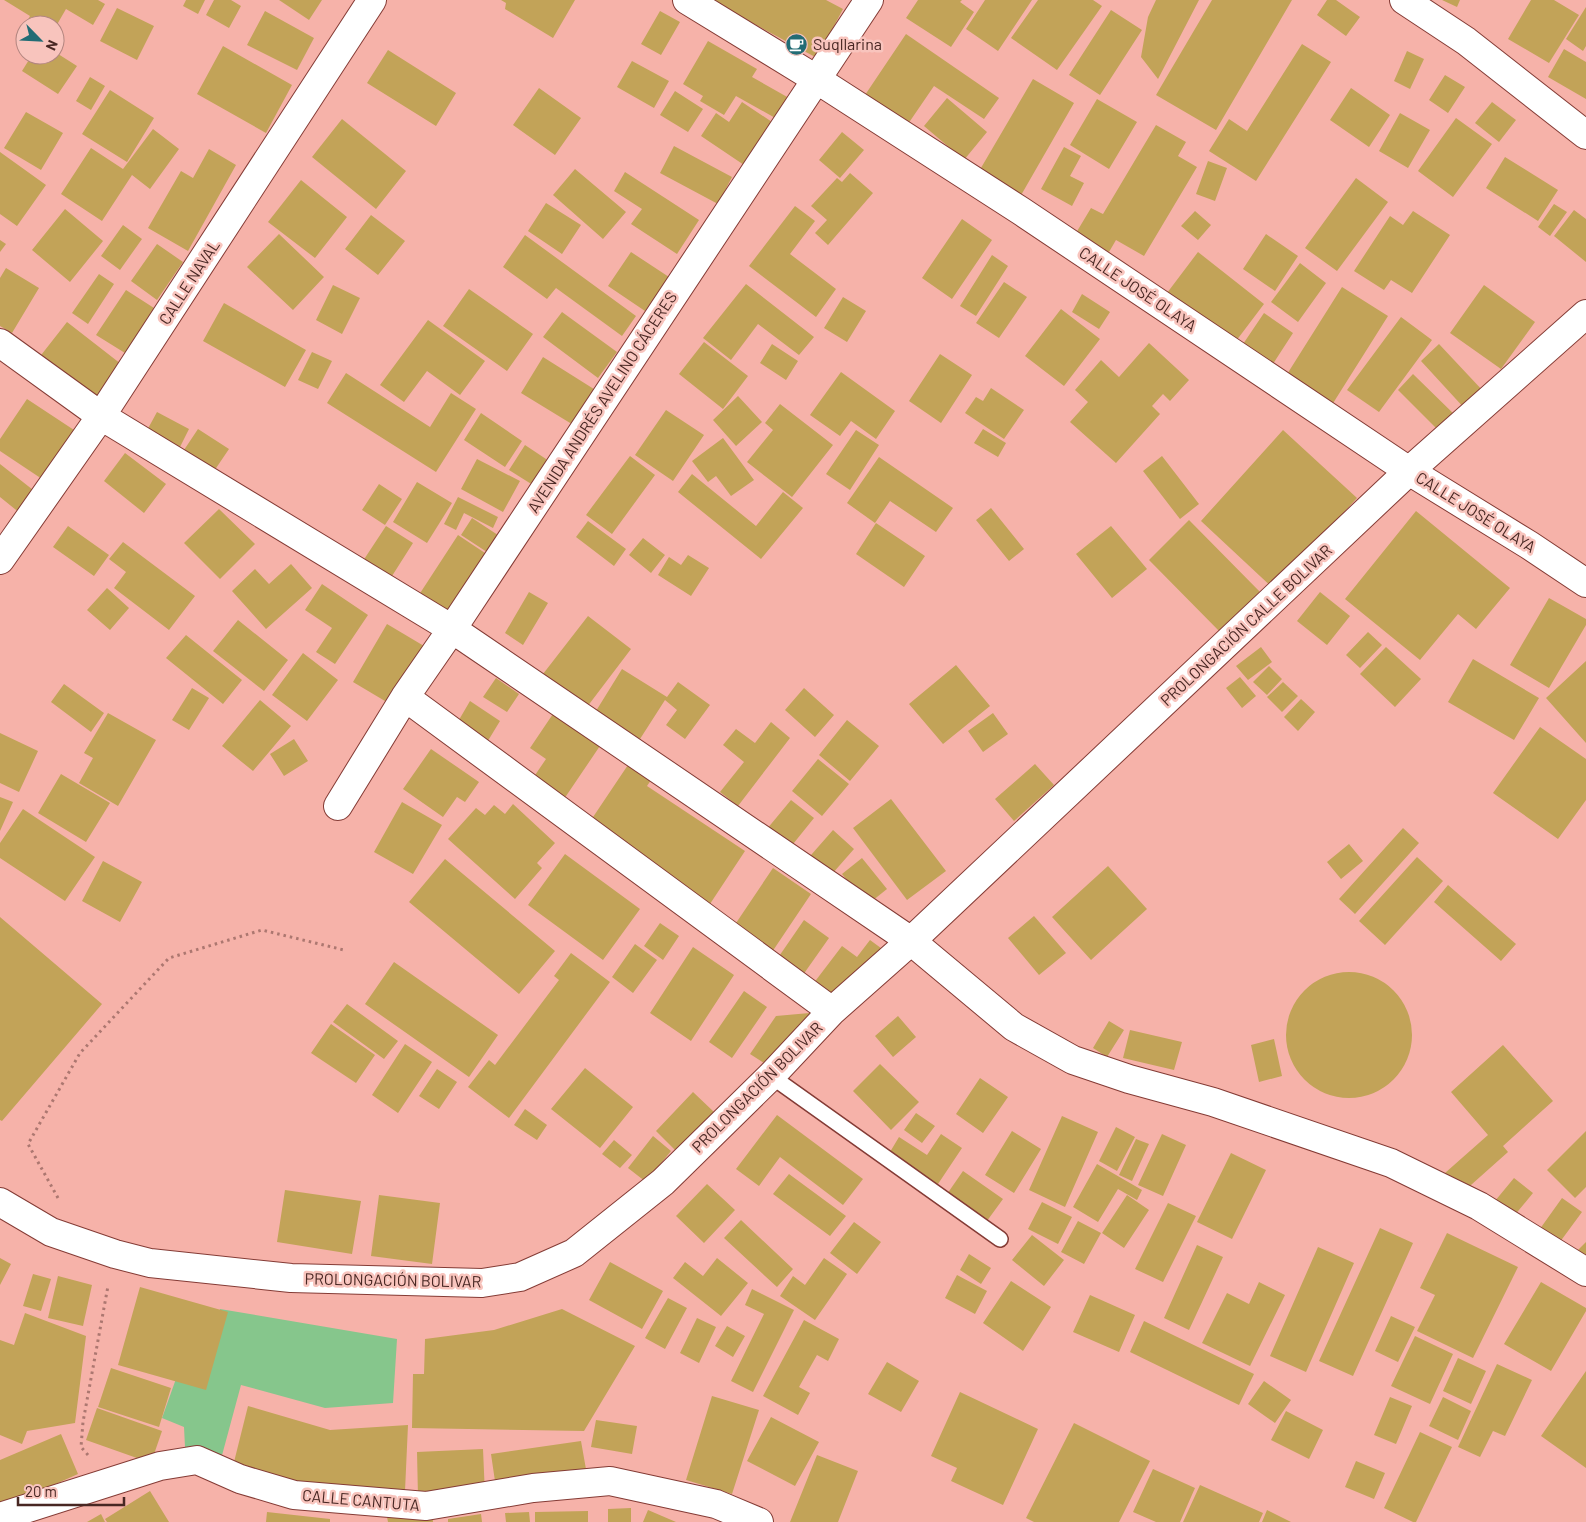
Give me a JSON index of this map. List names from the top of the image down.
{
  "streets": {
    "street": [
      "CALLE NAVAL",
      "CALLE JOSÉ OLAYA",
      "AVENIDA ANDRÉS AVELINO CÁCERES",
      "PROLONGACIÓN CALLE BOLIVAR",
      "PROLONGACIÓN BOLIVAR",
      "CALLE CANTUTA"
    ]
  },
  "crossings": [
    ["CALLE JOSÉ OLAYA", "AVENIDA ANDRÉS AVELINO CÁCERES"],
    ["CALLE JOSÉ OLAYA", "PROLONGACIÓN CALLE BOLIVAR"],
    ["PROLONGACIÓN CALLE BOLIVAR", "PROLONGACIÓN BOLIVAR"]
  ],
  "places": {
    "cafe": ["Suqllarina"]
  },
  "scale_bar": "20 m",
  "north": "bottom right"
}
